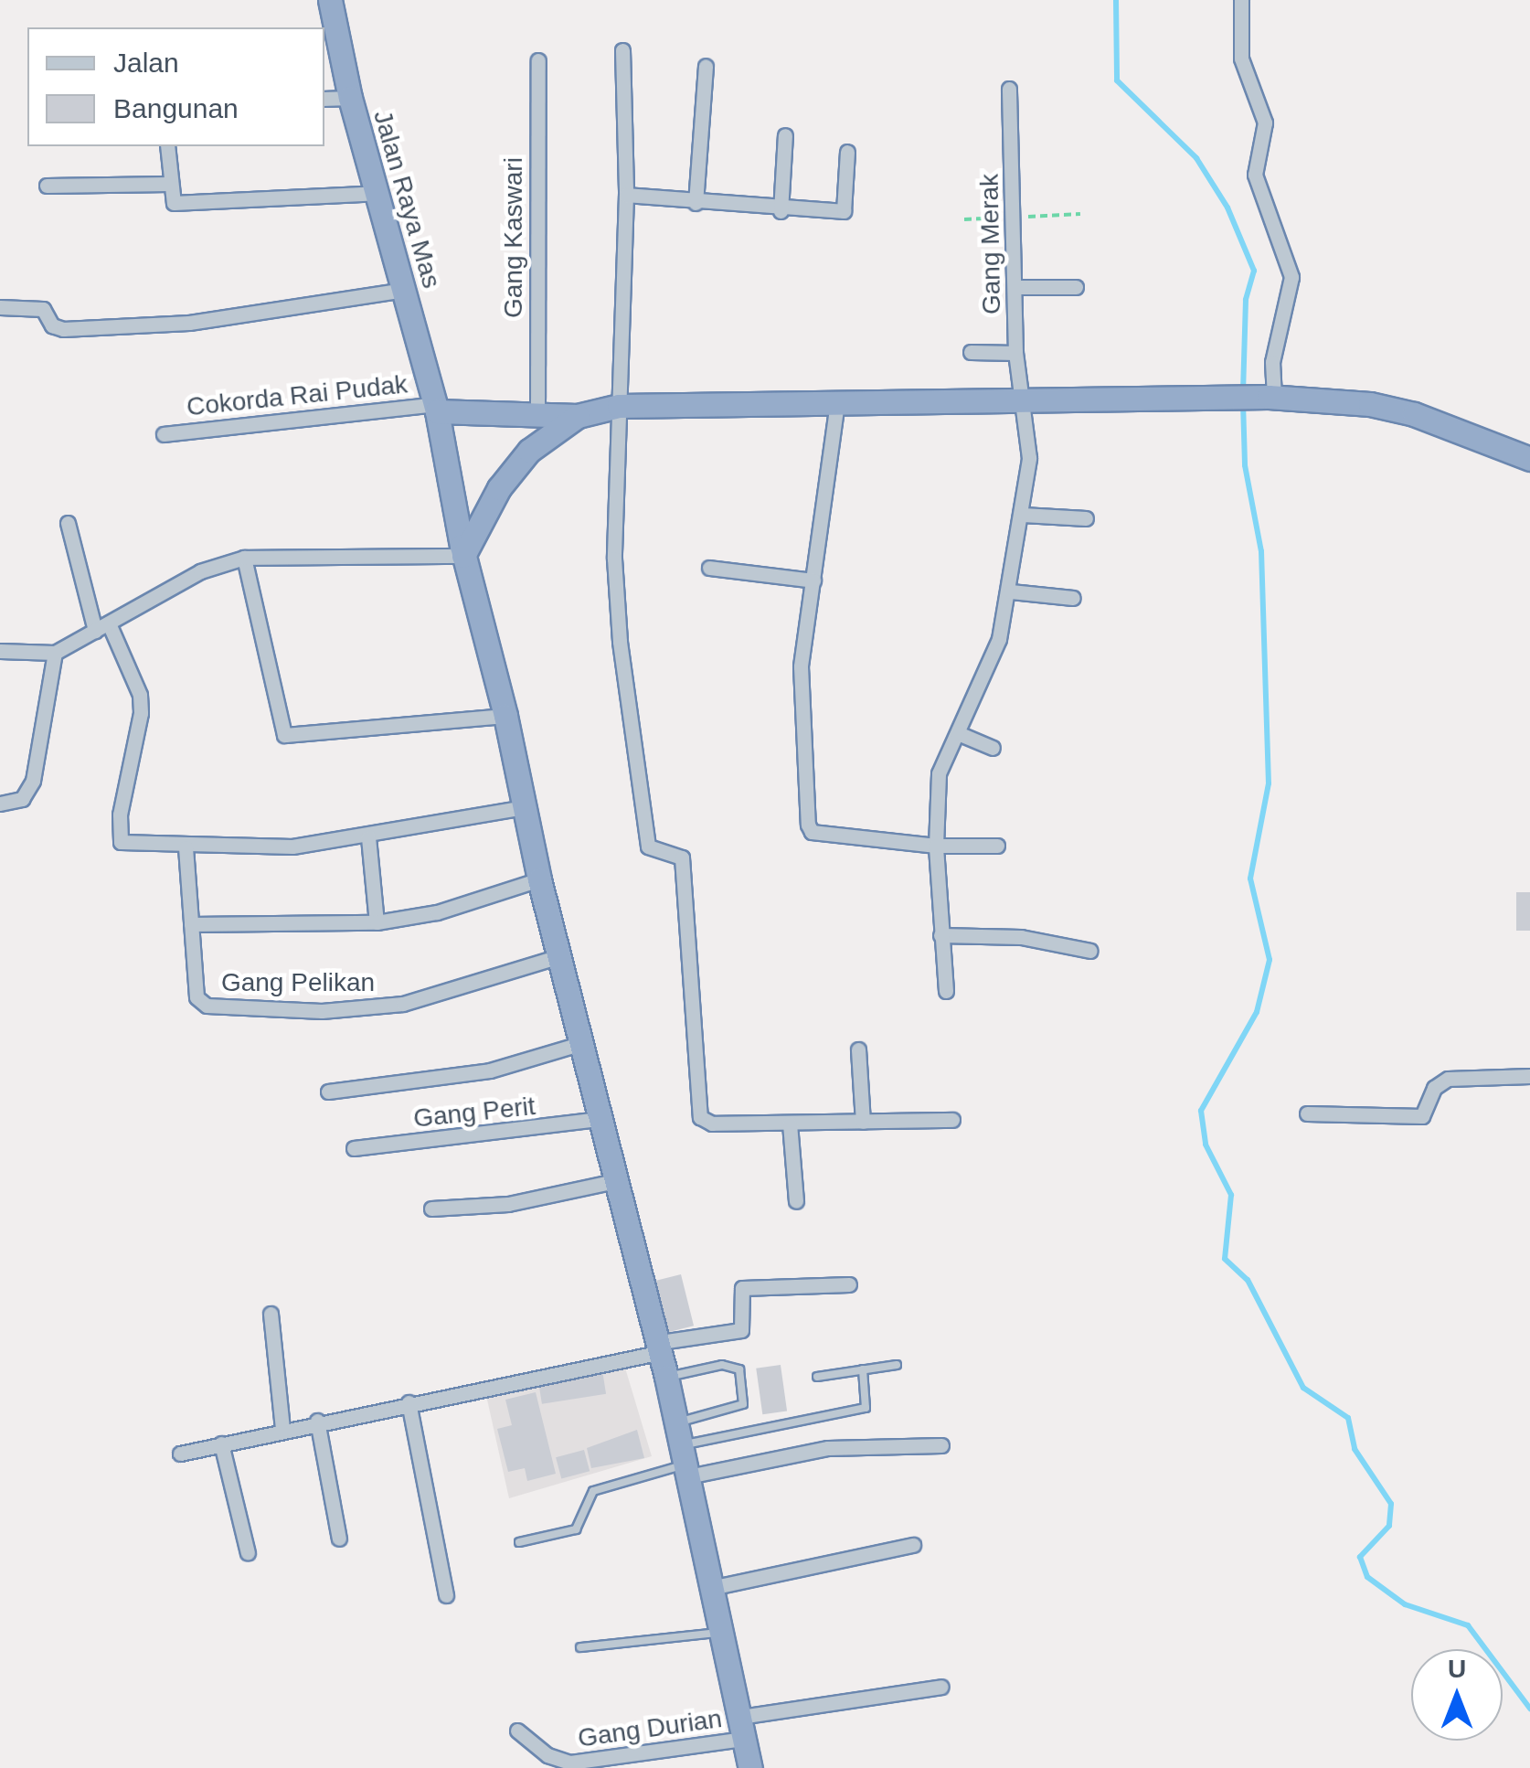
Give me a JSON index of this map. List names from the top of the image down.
{
  "streets": {
    "highway": ["Jalan Raya Mas"],
    "street": [
      "Gang Kaswari",
      "Gang Merak",
      "Cokorda Rai Pudak",
      "Gang Pelikan",
      "Gang Perit",
      "Gang Durian"
    ]
  },
  "crossings": [
    ["Jalan Raya Mas", "Cokorda Rai Pudak"],
    ["Jalan Raya Mas", "Gang Pelikan"],
    ["Jalan Raya Mas", "Gang Perit"],
    ["Jalan Raya Mas", "Gang Durian"]
  ],
  "legend": ["Jalan", "Bangunan"],
  "north": "top"
}
